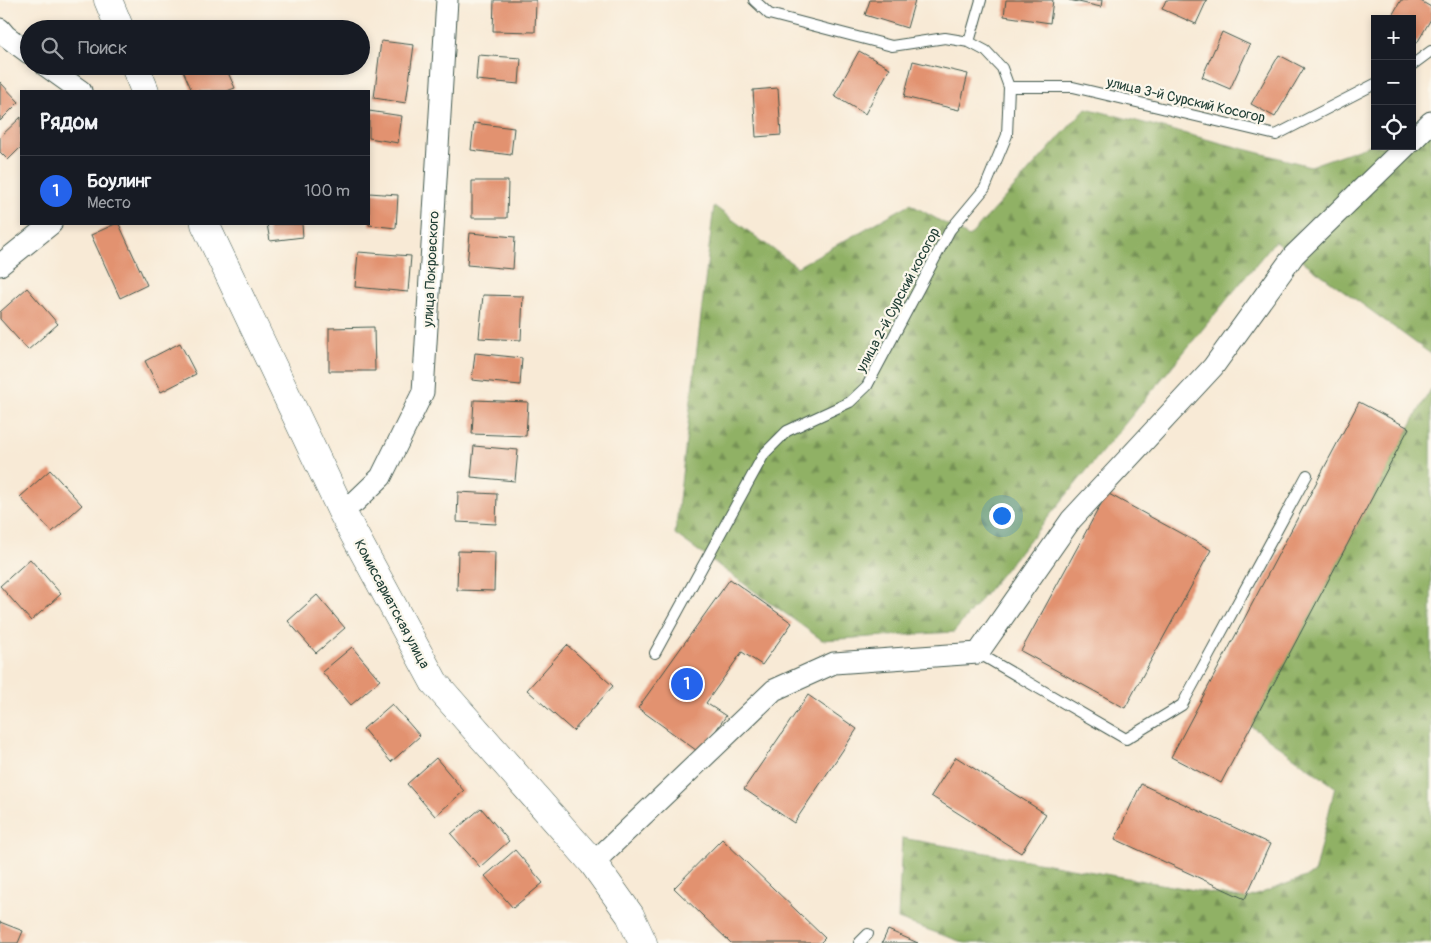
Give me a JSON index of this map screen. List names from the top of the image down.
{
  "streets": {
    "main road": ["Комиссариатская улица"],
    "street": ["улица Покровского"],
    "lane": ["улица 3-й Сурский Косогор", "улица 2-й Сурский косогор"]
  },
  "crossings": [
    ["улица 3-й Сурский Косогор", "улица 2-й Сурский косогор"],
    ["улица Покровского", "Комиссариатская улица"]
  ],
  "page": {
    "map_buttons": ["+", "−"],
    "search": "Поиск",
    "heading": "Рядом",
    "list": [
      {
        "mark": "1",
        "name": "Боулинг",
        "note": "Место",
        "value": "100 m"
      }
    ],
    "pins": "1"
  }
}
